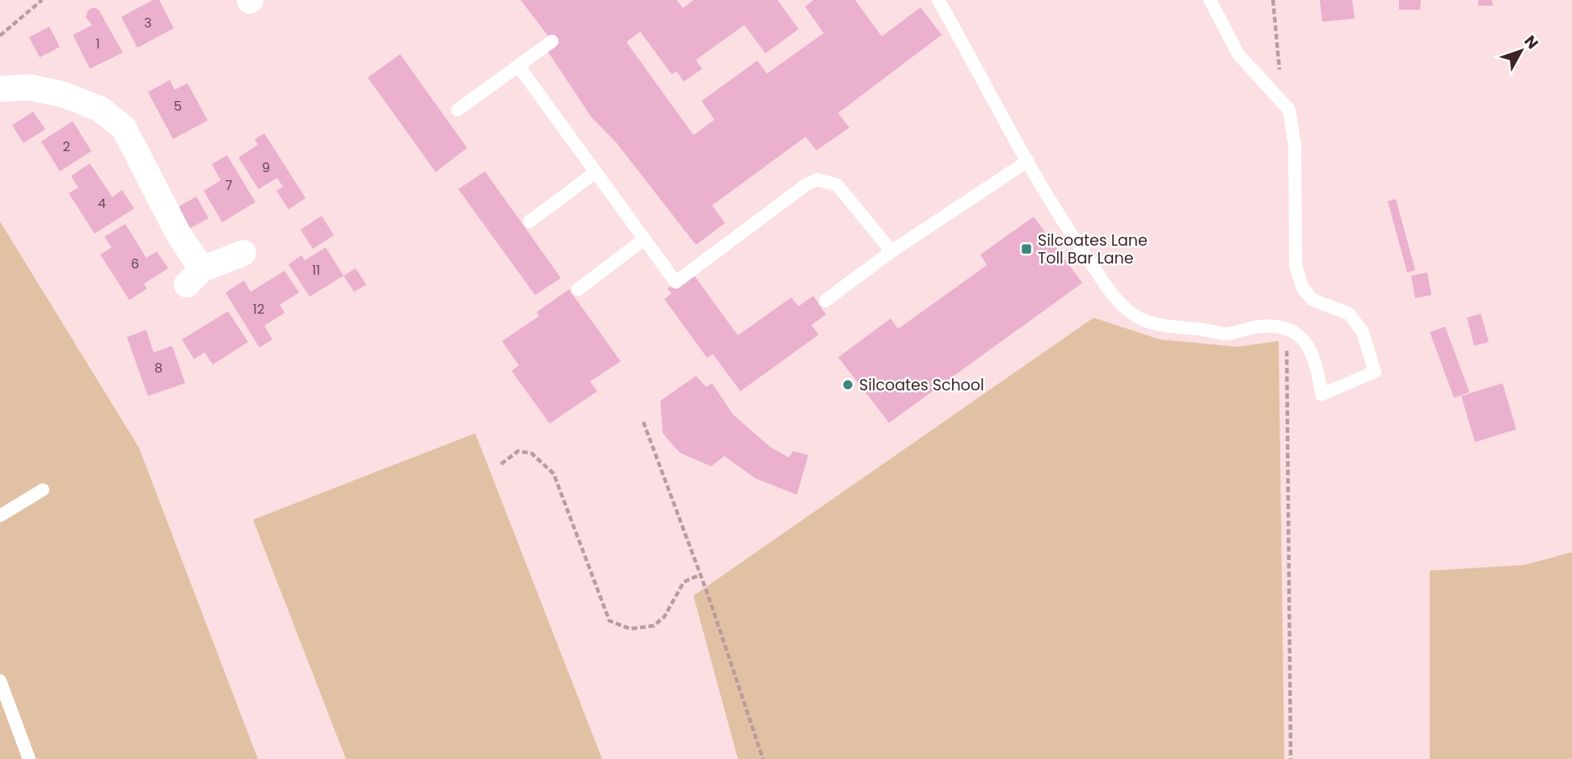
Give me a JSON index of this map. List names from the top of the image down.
{
  "places": {
    "transit": ["Silcoates Lane Toll Bar Lane"],
    "other": ["Silcoates School"]
  },
  "house_numbers": [
    "3",
    "1",
    "5",
    "2",
    "9",
    "7",
    "4",
    "6",
    "11",
    "12",
    "8"
  ],
  "north": "top right"
}
